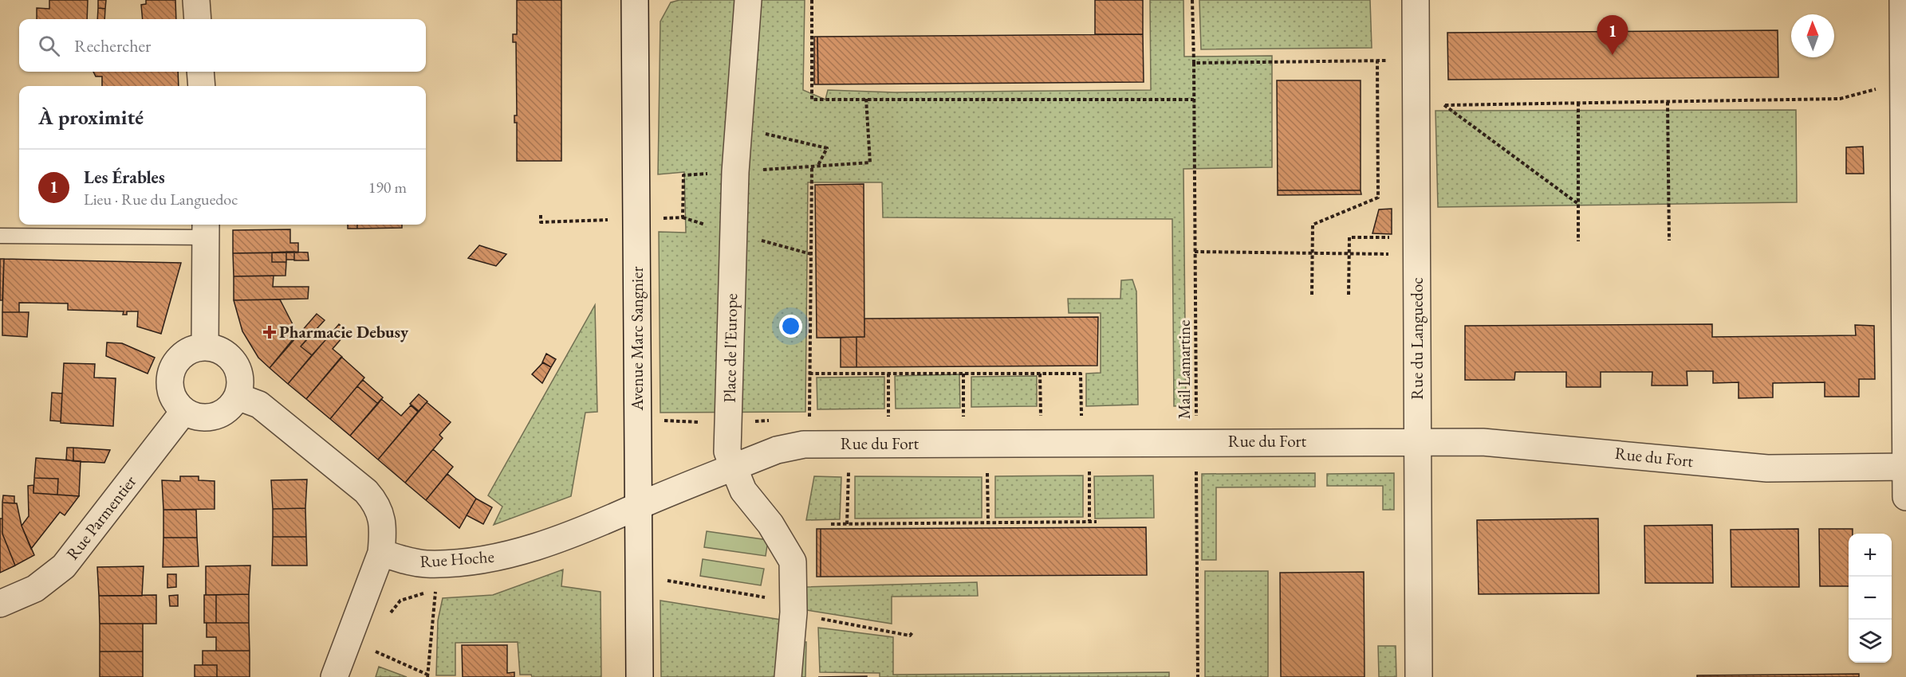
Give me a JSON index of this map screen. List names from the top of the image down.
{
  "streets": {
    "street": [
      "Avenue Marc Sangnier",
      "Rue du Languedoc",
      "Place de l'Europe",
      "Rue du Fort",
      "Rue Parmentier",
      "Rue Hoche"
    ],
    "path": ["Mail Lamartine"]
  },
  "crossings": [
    ["Avenue Marc Sangnier", "Rue du Fort"],
    ["Avenue Marc Sangnier", "Rue Hoche"],
    ["Rue du Languedoc", "Rue du Fort"],
    ["Place de l'Europe", "Rue du Fort"],
    ["Mail Lamartine", "Rue du Fort"],
    ["Rue du Fort", "Rue Hoche"]
  ],
  "places": {
    "health": ["Pharmacie Debusy"]
  },
  "north": "top",
  "page": {
    "pins": "1",
    "search": "Rechercher",
    "heading": "À proximité",
    "list": [
      {
        "mark": "1",
        "name": "Les Érables",
        "note": "Lieu · Rue du Languedoc",
        "value": "190 m"
      }
    ],
    "map_buttons": ["+", "−"]
  }
}
